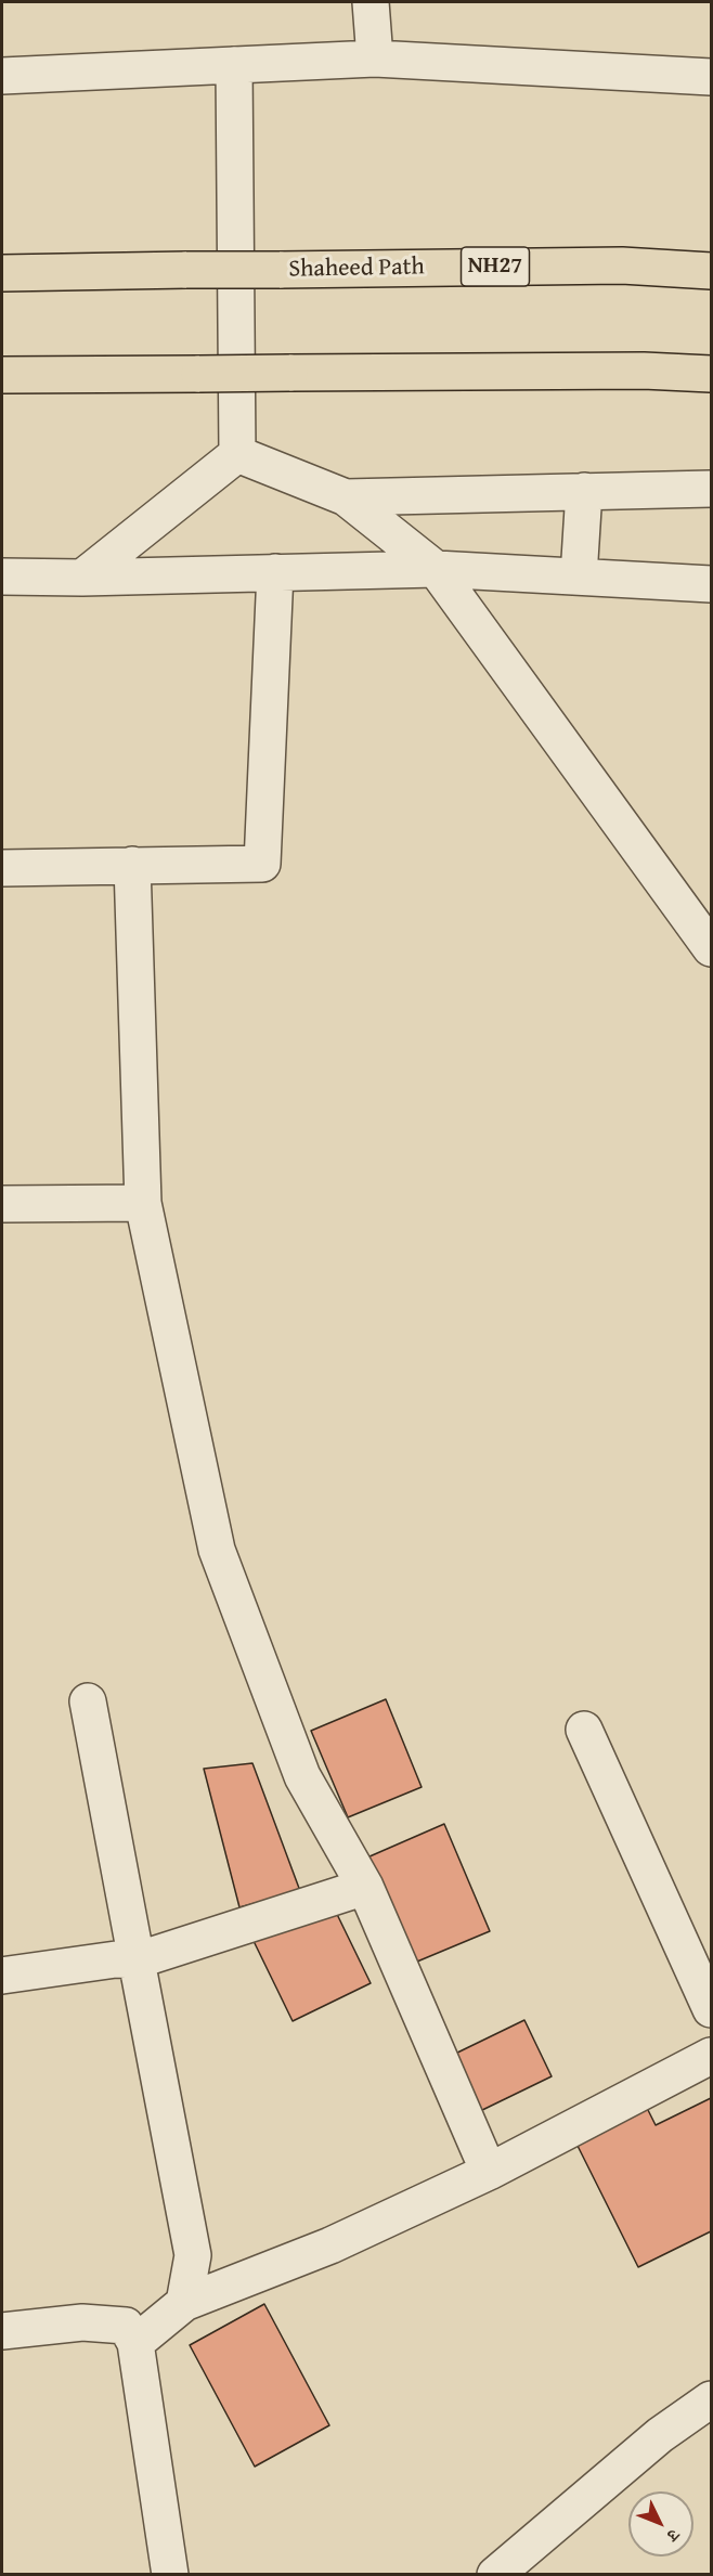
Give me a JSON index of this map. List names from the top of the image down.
{
  "streets": {
    "highway": ["NH27", "Shaheed Path"]
  },
  "north": "bottom right"
}
